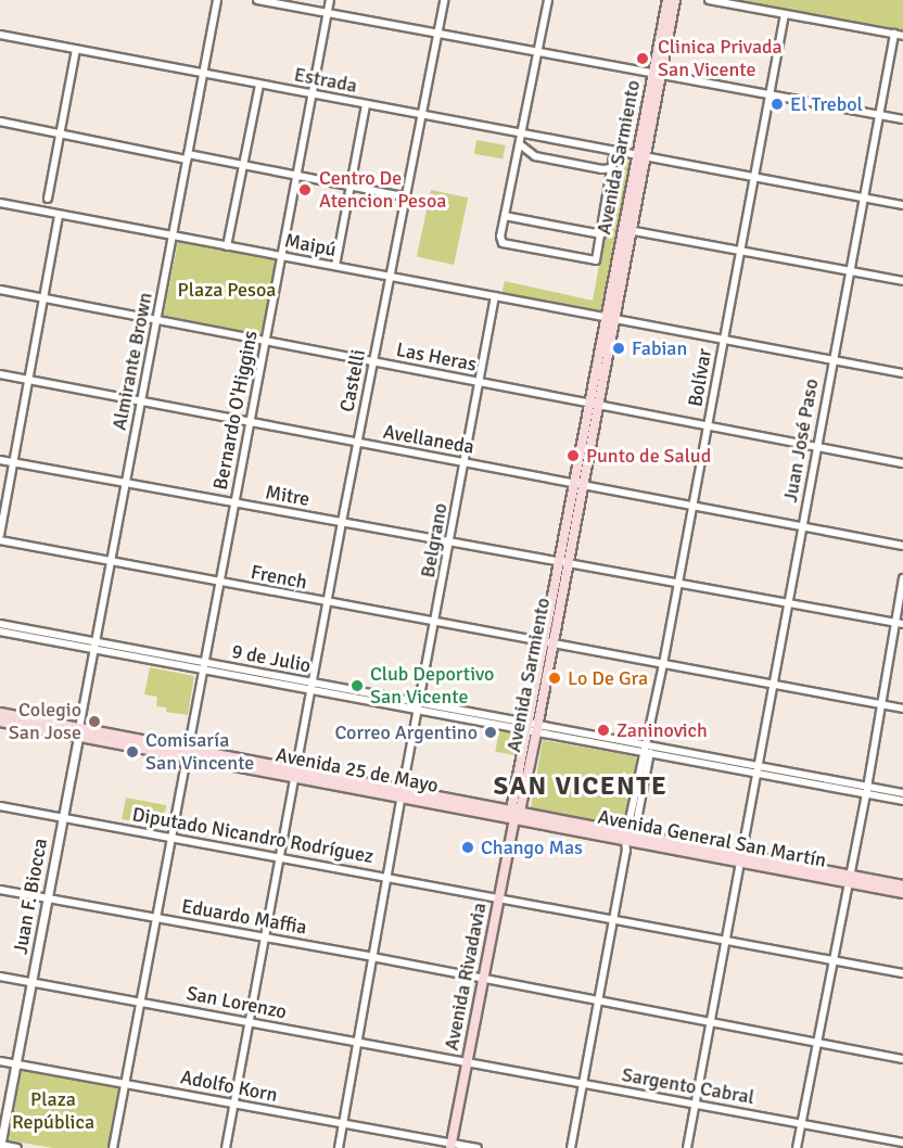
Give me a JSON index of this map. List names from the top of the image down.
{
  "streets": {
    "main road": [
      "Avenida Sarmiento",
      "Avenida 25 de Mayo",
      "Avenida General San Martín",
      "Avenida Rivadavia"
    ],
    "street": [
      "Estrada",
      "Maipú",
      "Las Heras",
      "Almirante Brown",
      "Bolívar",
      "Castelli",
      "Bernardo O'Higgins",
      "Avellaneda",
      "Juan José Paso",
      "Mitre",
      "Belgrano",
      "French",
      "9 de Julio",
      "Diputado Nicandro Rodríguez",
      "Juan F. Biocca",
      "Eduardo Maffia",
      "San Lorenzo",
      "Adolfo Korn",
      "Sargento Cabral"
    ]
  },
  "crossings": [
    ["Estrada", "Avenida Sarmiento"],
    ["Estrada", "Almirante Brown"],
    ["Estrada", "Bolívar"],
    ["Estrada", "Castelli"],
    ["Estrada", "Bernardo O'Higgins"],
    ["Estrada", "Juan José Paso"],
    ["Avenida Sarmiento", "Maipú"],
    ["Avenida Sarmiento", "Las Heras"],
    ["Avenida Sarmiento", "Avellaneda"],
    ["Avenida Sarmiento", "Mitre"],
    ["Avenida Sarmiento", "French"],
    ["Avenida Sarmiento", "9 de Julio"],
    ["Avenida Sarmiento", "Avenida 25 de Mayo"],
    ["Avenida Sarmiento", "Avenida General San Martín"],
    ["Avenida Sarmiento", "Avenida Rivadavia"],
    ["Maipú", "Almirante Brown"],
    ["Maipú", "Bolívar"],
    ["Maipú", "Castelli"],
    ["Maipú", "Bernardo O'Higgins"],
    ["Maipú", "Juan José Paso"],
    ["Maipú", "Belgrano"],
    ["Las Heras", "Almirante Brown"],
    ["Las Heras", "Bolívar"],
    ["Las Heras", "Castelli"],
    ["Las Heras", "Bernardo O'Higgins"],
    ["Las Heras", "Juan José Paso"],
    ["Las Heras", "Belgrano"],
    ["Almirante Brown", "Avellaneda"],
    ["Almirante Brown", "Mitre"],
    ["Almirante Brown", "French"],
    ["Almirante Brown", "9 de Julio"],
    ["Almirante Brown", "Avenida 25 de Mayo"],
    ["Almirante Brown", "Juan F. Biocca"],
    ["Bolívar", "Avellaneda"],
    ["Bolívar", "Mitre"],
    ["Bolívar", "French"],
    ["Bolívar", "9 de Julio"],
    ["Bolívar", "Diputado Nicandro Rodríguez"],
    ["Bolívar", "Avenida General San Martín"],
    ["Bolívar", "Eduardo Maffia"],
    ["Bolívar", "Sargento Cabral"],
    ["Castelli", "Avellaneda"],
    ["Castelli", "Mitre"],
    ["Castelli", "French"],
    ["Castelli", "9 de Julio"],
    ["Castelli", "Avenida 25 de Mayo"],
    ["Castelli", "Diputado Nicandro Rodríguez"],
    ["Castelli", "Eduardo Maffia"],
    ["Castelli", "San Lorenzo"],
    ["Castelli", "Adolfo Korn"],
    ["Bernardo O'Higgins", "Avellaneda"],
    ["Bernardo O'Higgins", "Mitre"],
    ["Bernardo O'Higgins", "French"],
    ["Bernardo O'Higgins", "9 de Julio"],
    ["Bernardo O'Higgins", "Avenida 25 de Mayo"],
    ["Bernardo O'Higgins", "Diputado Nicandro Rodríguez"],
    ["Bernardo O'Higgins", "Eduardo Maffia"],
    ["Bernardo O'Higgins", "San Lorenzo"],
    ["Bernardo O'Higgins", "Adolfo Korn"],
    ["Avellaneda", "Juan José Paso"],
    ["Avellaneda", "Belgrano"],
    ["Juan José Paso", "Mitre"],
    ["Juan José Paso", "French"],
    ["Juan José Paso", "9 de Julio"],
    ["Juan José Paso", "Diputado Nicandro Rodríguez"],
    ["Juan José Paso", "Avenida General San Martín"],
    ["Juan José Paso", "Eduardo Maffia"],
    ["Juan José Paso", "Sargento Cabral"],
    ["Mitre", "Belgrano"],
    ["Belgrano", "French"],
    ["Belgrano", "9 de Julio"],
    ["Belgrano", "Avenida 25 de Mayo"],
    ["Belgrano", "Diputado Nicandro Rodríguez"],
    ["Belgrano", "Eduardo Maffia"],
    ["Belgrano", "San Lorenzo"],
    ["Belgrano", "Adolfo Korn"],
    ["Avenida 25 de Mayo", "Avenida General San Martín"],
    ["Avenida 25 de Mayo", "Juan F. Biocca"],
    ["Avenida 25 de Mayo", "Avenida Rivadavia"],
    ["Diputado Nicandro Rodríguez", "Juan F. Biocca"],
    ["Diputado Nicandro Rodríguez", "Avenida Rivadavia"],
    ["Avenida General San Martín", "Avenida Rivadavia"],
    ["Juan F. Biocca", "Eduardo Maffia"],
    ["Juan F. Biocca", "San Lorenzo"],
    ["Juan F. Biocca", "Adolfo Korn"],
    ["Eduardo Maffia", "Avenida Rivadavia"],
    ["Avenida Rivadavia", "San Lorenzo"],
    ["Avenida Rivadavia", "Adolfo Korn"],
    ["Avenida Rivadavia", "Sargento Cabral"],
    ["San Lorenzo", "Sargento Cabral"]
  ],
  "districts": ["SAN VICENTE"],
  "parks": ["Plaza Pesoa", "Plaza República"],
  "places": [
    "Clinica Privada San Vicente",
    "El Trebol",
    "Centro De Atencion Pesoa",
    "Fabian",
    "Punto de Salud",
    "Lo De Gra",
    "Club Deportivo San Vicente",
    "Colegio San Jose",
    "Zaninovich",
    "Correo Argentino",
    "Comisaría San Vincente",
    "Chango Mas"
  ]
}
